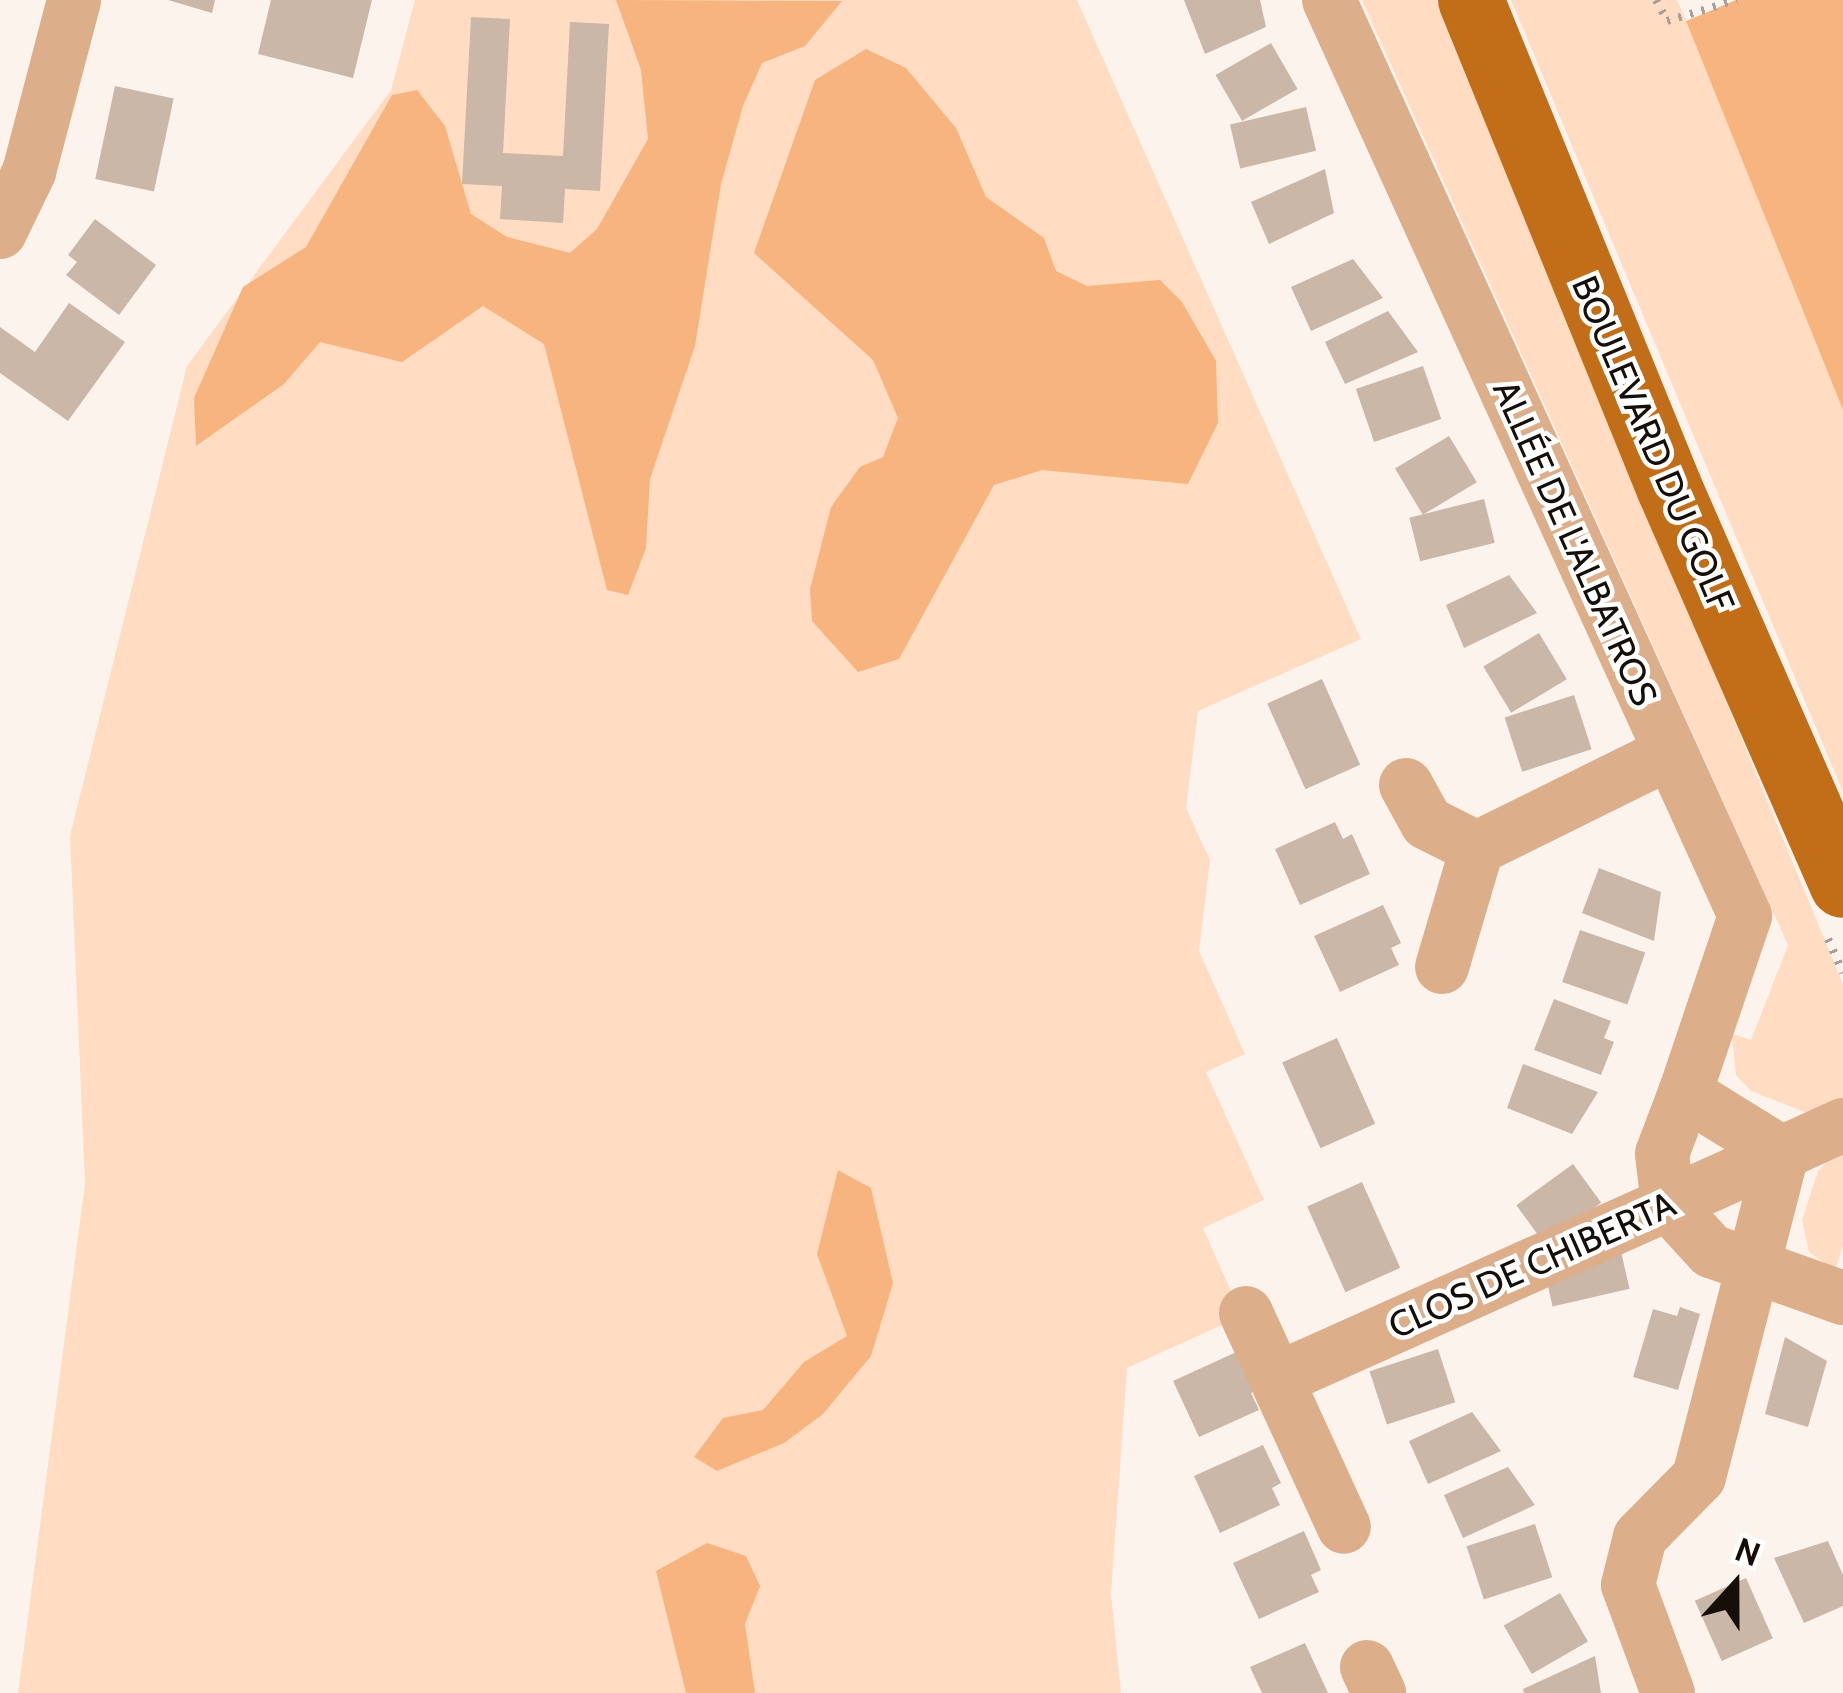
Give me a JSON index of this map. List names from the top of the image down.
{
  "streets": {
    "main road": ["BOULEVARD DU GOLF"],
    "street": ["ALLÉE DE L'ALBATROS", "CLOS DE CHIBERTA"]
  },
  "crossings": [
    ["ALLÉE DE L'ALBATROS", "CLOS DE CHIBERTA"]
  ],
  "north": "top"
}
